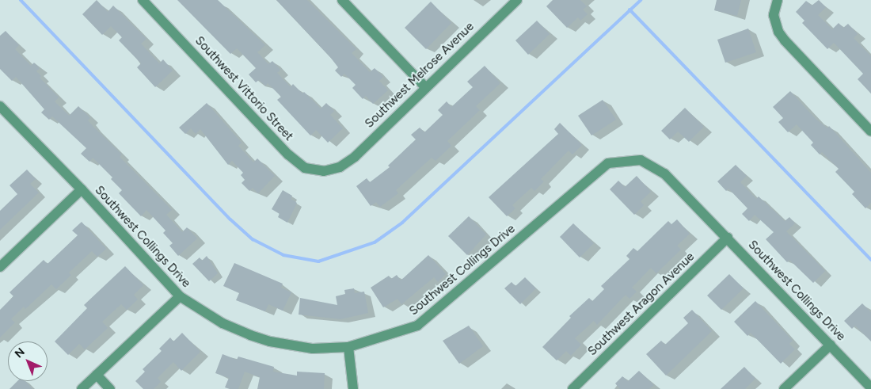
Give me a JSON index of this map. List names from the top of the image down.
{
  "streets": {
    "street": [
      "Southwest Melrose Avenue",
      "Southwest Vittorio Street",
      "Southwest Collings Drive",
      "Southwest Aragon Avenue"
    ]
  },
  "crossings": [
    ["Southwest Melrose Avenue", "Southwest Vittorio Street"],
    ["Southwest Collings Drive", "Southwest Aragon Avenue"]
  ],
  "north": "top left"
}
